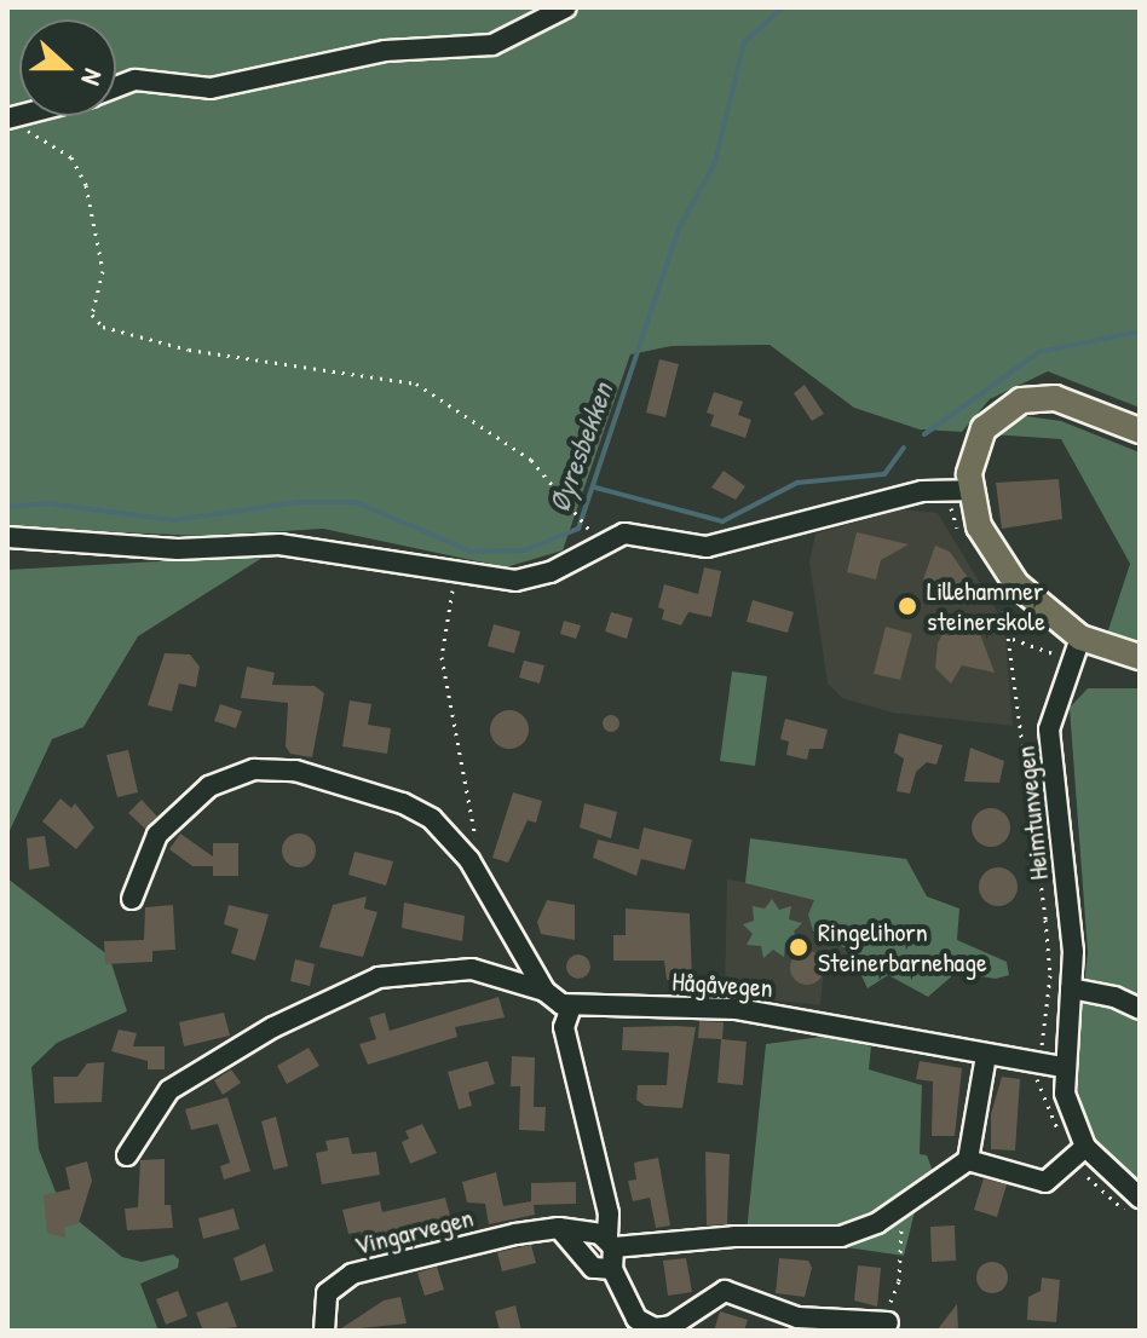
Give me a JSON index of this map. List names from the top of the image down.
{
  "streets": {
    "street": ["Heimtunvegen", "Hågåvegen", "Vingarvegen"]
  },
  "crossings": [
    ["Heimtunvegen", "Hågåvegen"]
  ],
  "water": ["Øyresbekken"],
  "places": ["Lillehammer steinerskole", "Ringelihorn Steinerbarnehage"],
  "north": "right"
}
